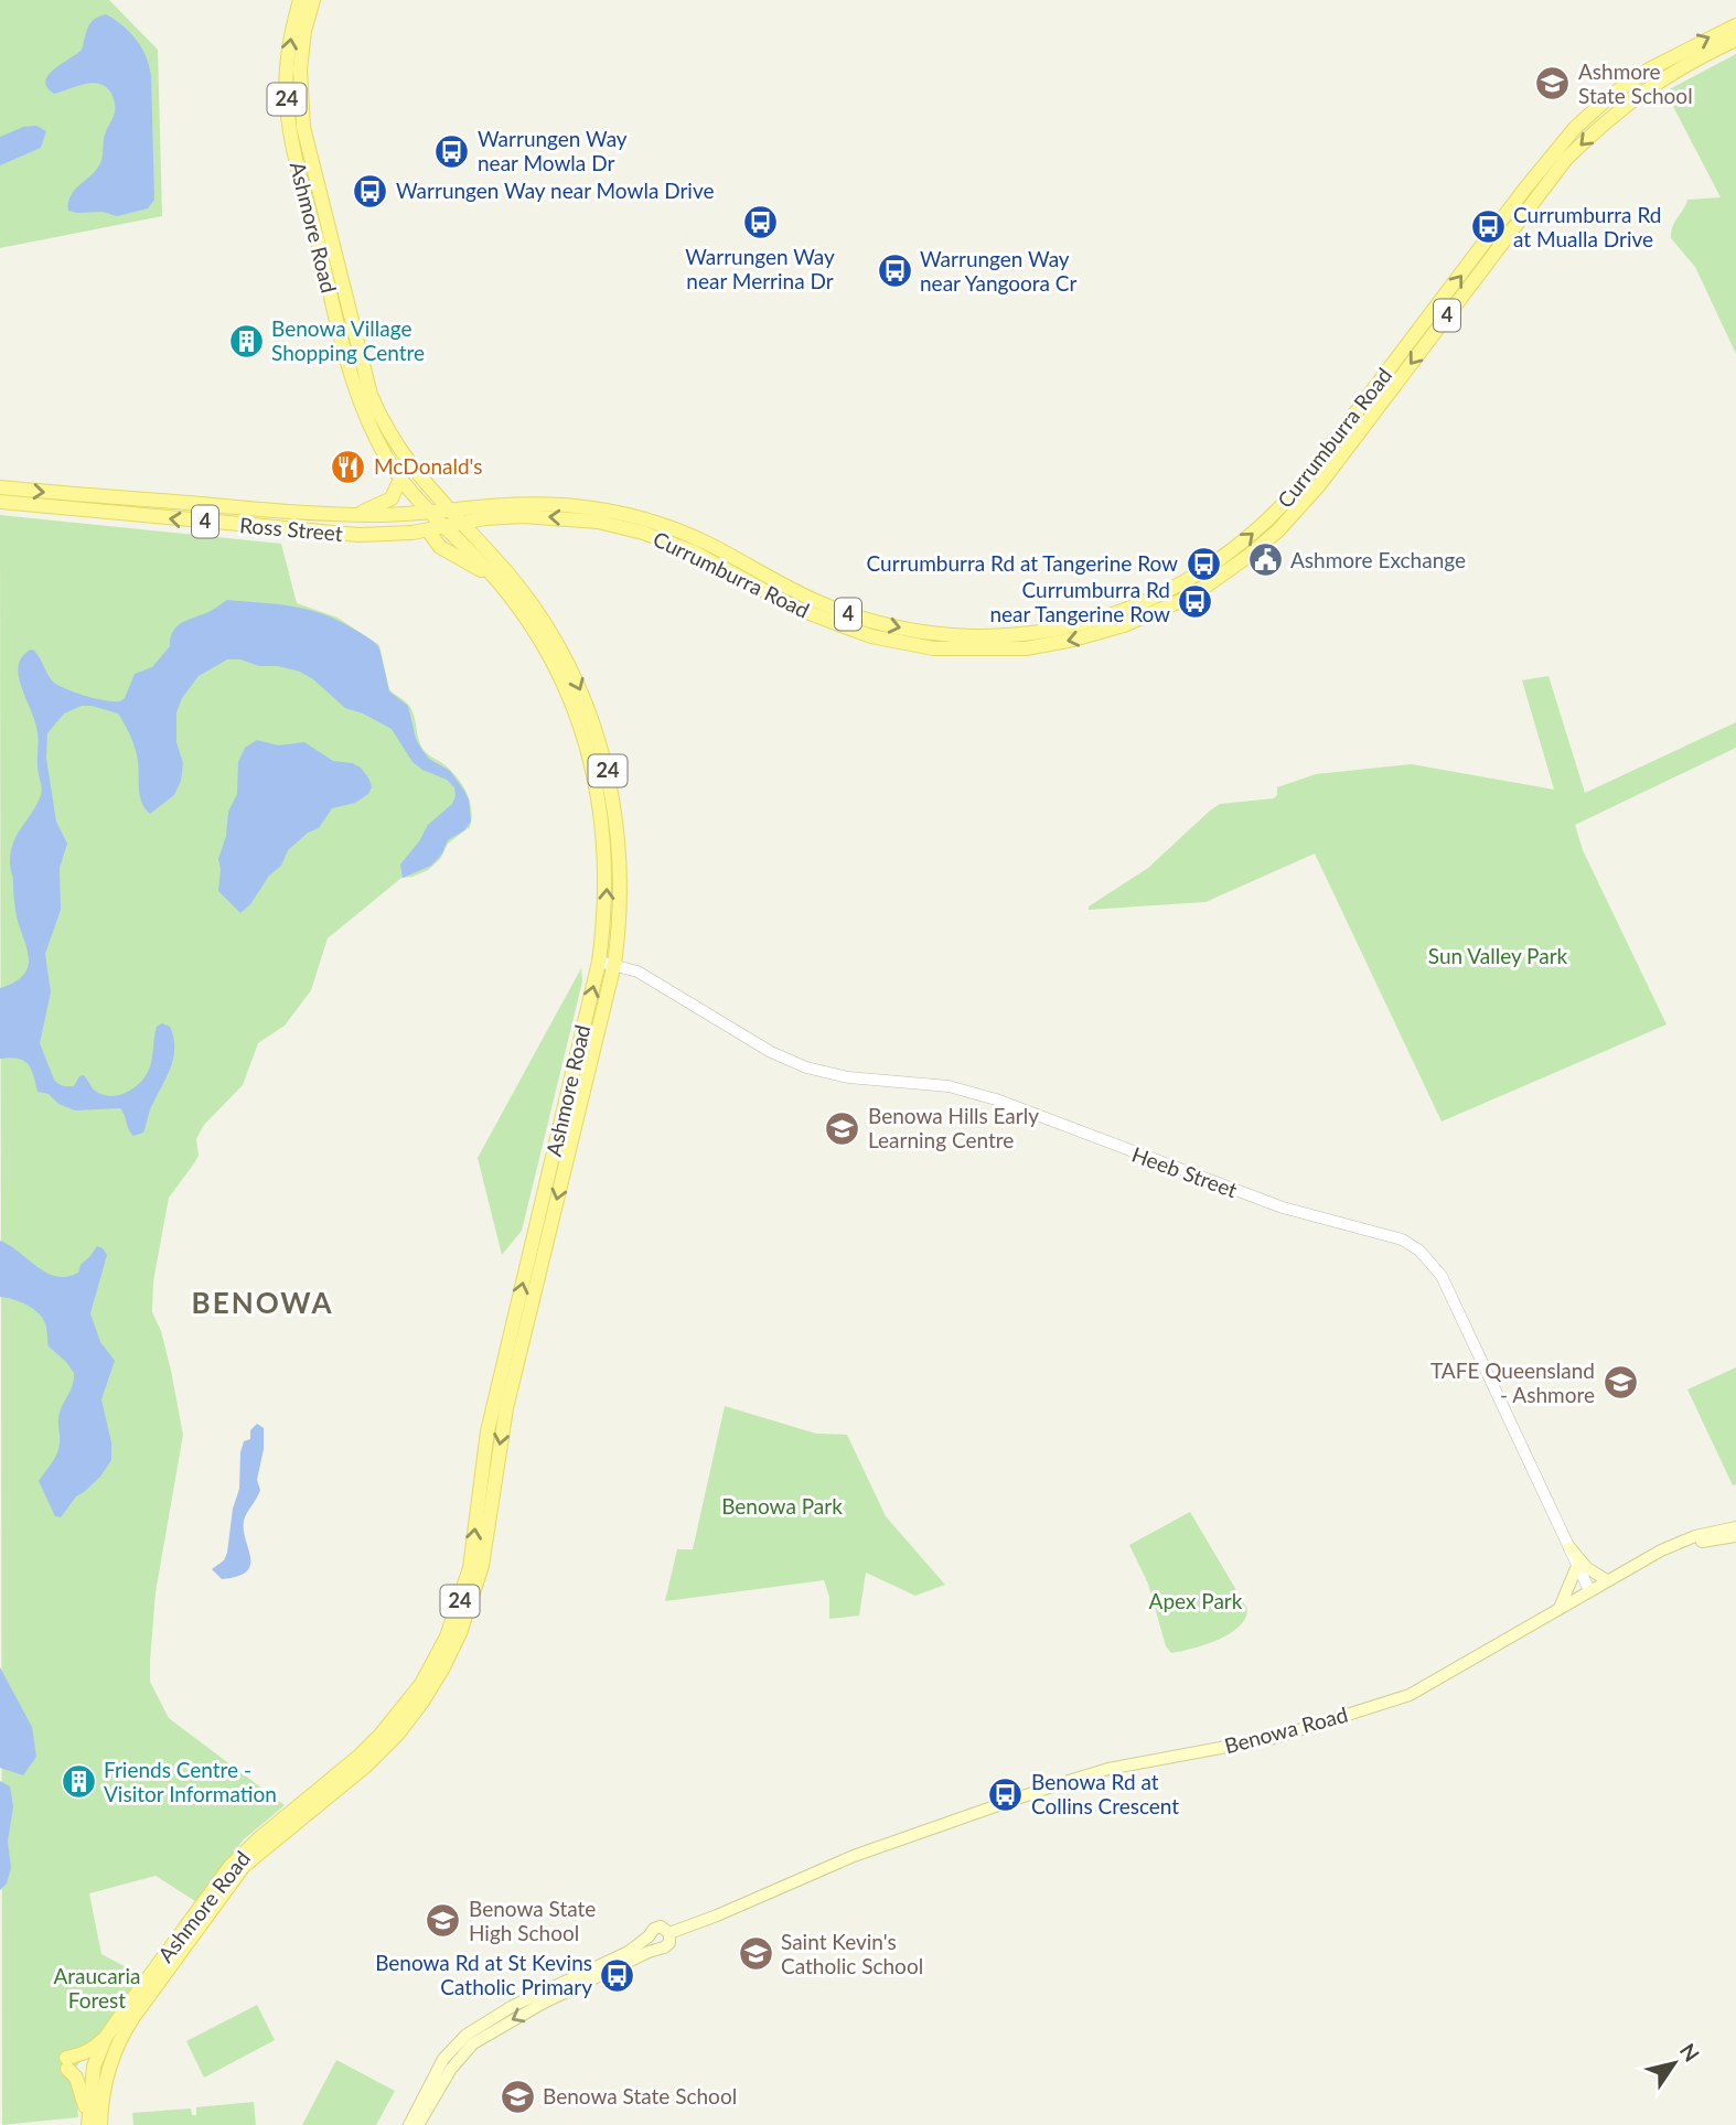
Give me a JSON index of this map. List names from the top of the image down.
{
  "streets": {
    "main road": [
      "24",
      "Ashmore Road",
      "4",
      "Currumburra Road",
      "Ross Street",
      "Benowa Road"
    ],
    "street": ["Heeb Street"]
  },
  "crossings": [
    ["Ashmore Road", "Currumburra Road"],
    ["Ashmore Road", "Ross Street"],
    ["Ashmore Road", "Heeb Street"],
    ["Currumburra Road", "Ross Street"],
    ["Heeb Street", "Benowa Road"]
  ],
  "districts": ["BENOWA"],
  "parks": [
    "Sun Valley Park",
    "Benowa Park",
    "Apex Park",
    "Araucaria Forest"
  ],
  "places": {
    "school or university": [
      "Ashmore State School",
      "Benowa Hills Early Learning Centre",
      "TAFE Queensland - Ashmore",
      "Benowa State High School",
      "Saint Kevin's Catholic School",
      "Benowa State School"
    ],
    "bus stop": [
      "Warrungen Way near Mowla Dr",
      "Warrungen Way near Mowla Drive",
      "Warrungen Way near Merrina Dr",
      "Currumburra Rd at Mualla Drive",
      "Warrungen Way near Yangoora Cr",
      "Currumburra Rd at Tangerine Row",
      "Currumburra Rd near Tangerine Row",
      "Benowa Rd at Collins Crescent",
      "Benowa Rd at St Kevins Catholic Primary"
    ],
    "building": ["Benowa Village Shopping Centre", "Friends Centre - Visitor Information"],
    "restaurant": ["McDonald's"],
    "public building": ["Ashmore Exchange"]
  },
  "north": "top right"
}
